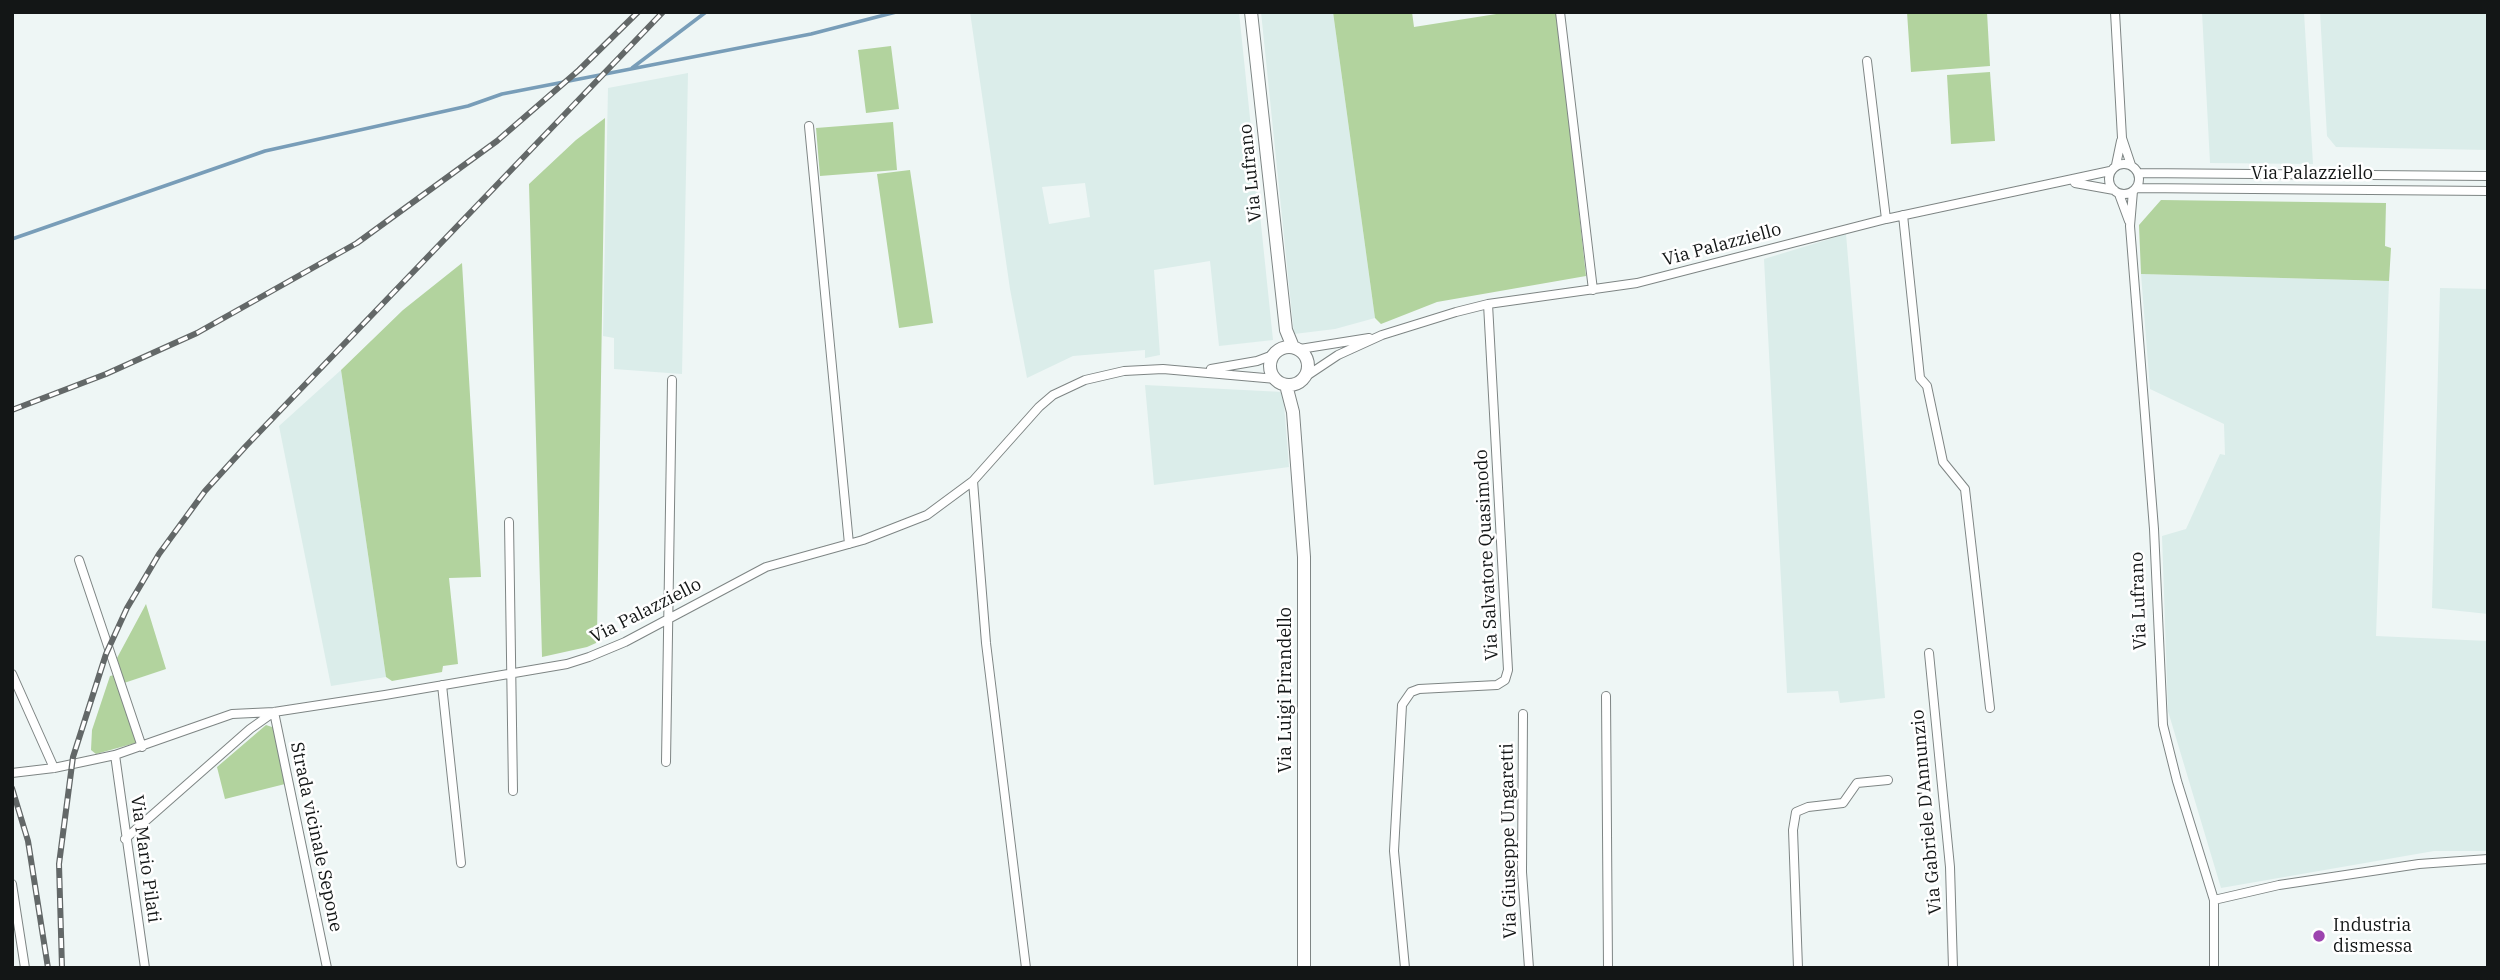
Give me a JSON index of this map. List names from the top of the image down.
{
  "streets": {
    "street": [
      "Via Lufrano",
      "Via Palazziello",
      "Via Salvatore Quasimodo",
      "Via Luigi Pirandello",
      "Via Gabriele D'Annunzio",
      "Strada vicinale Sepone",
      "Via Giuseppe Ungaretti",
      "Via Mario Pilati"
    ]
  },
  "crossings": [
    ["Via Lufrano", "Via Palazziello"],
    ["Via Lufrano", "Via Luigi Pirandello"],
    ["Via Palazziello", "Via Salvatore Quasimodo"],
    ["Via Palazziello", "Via Luigi Pirandello"],
    ["Via Palazziello", "Strada vicinale Sepone"],
    ["Via Palazziello", "Via Mario Pilati"]
  ],
  "places": ["Industria dismessa"]
}
